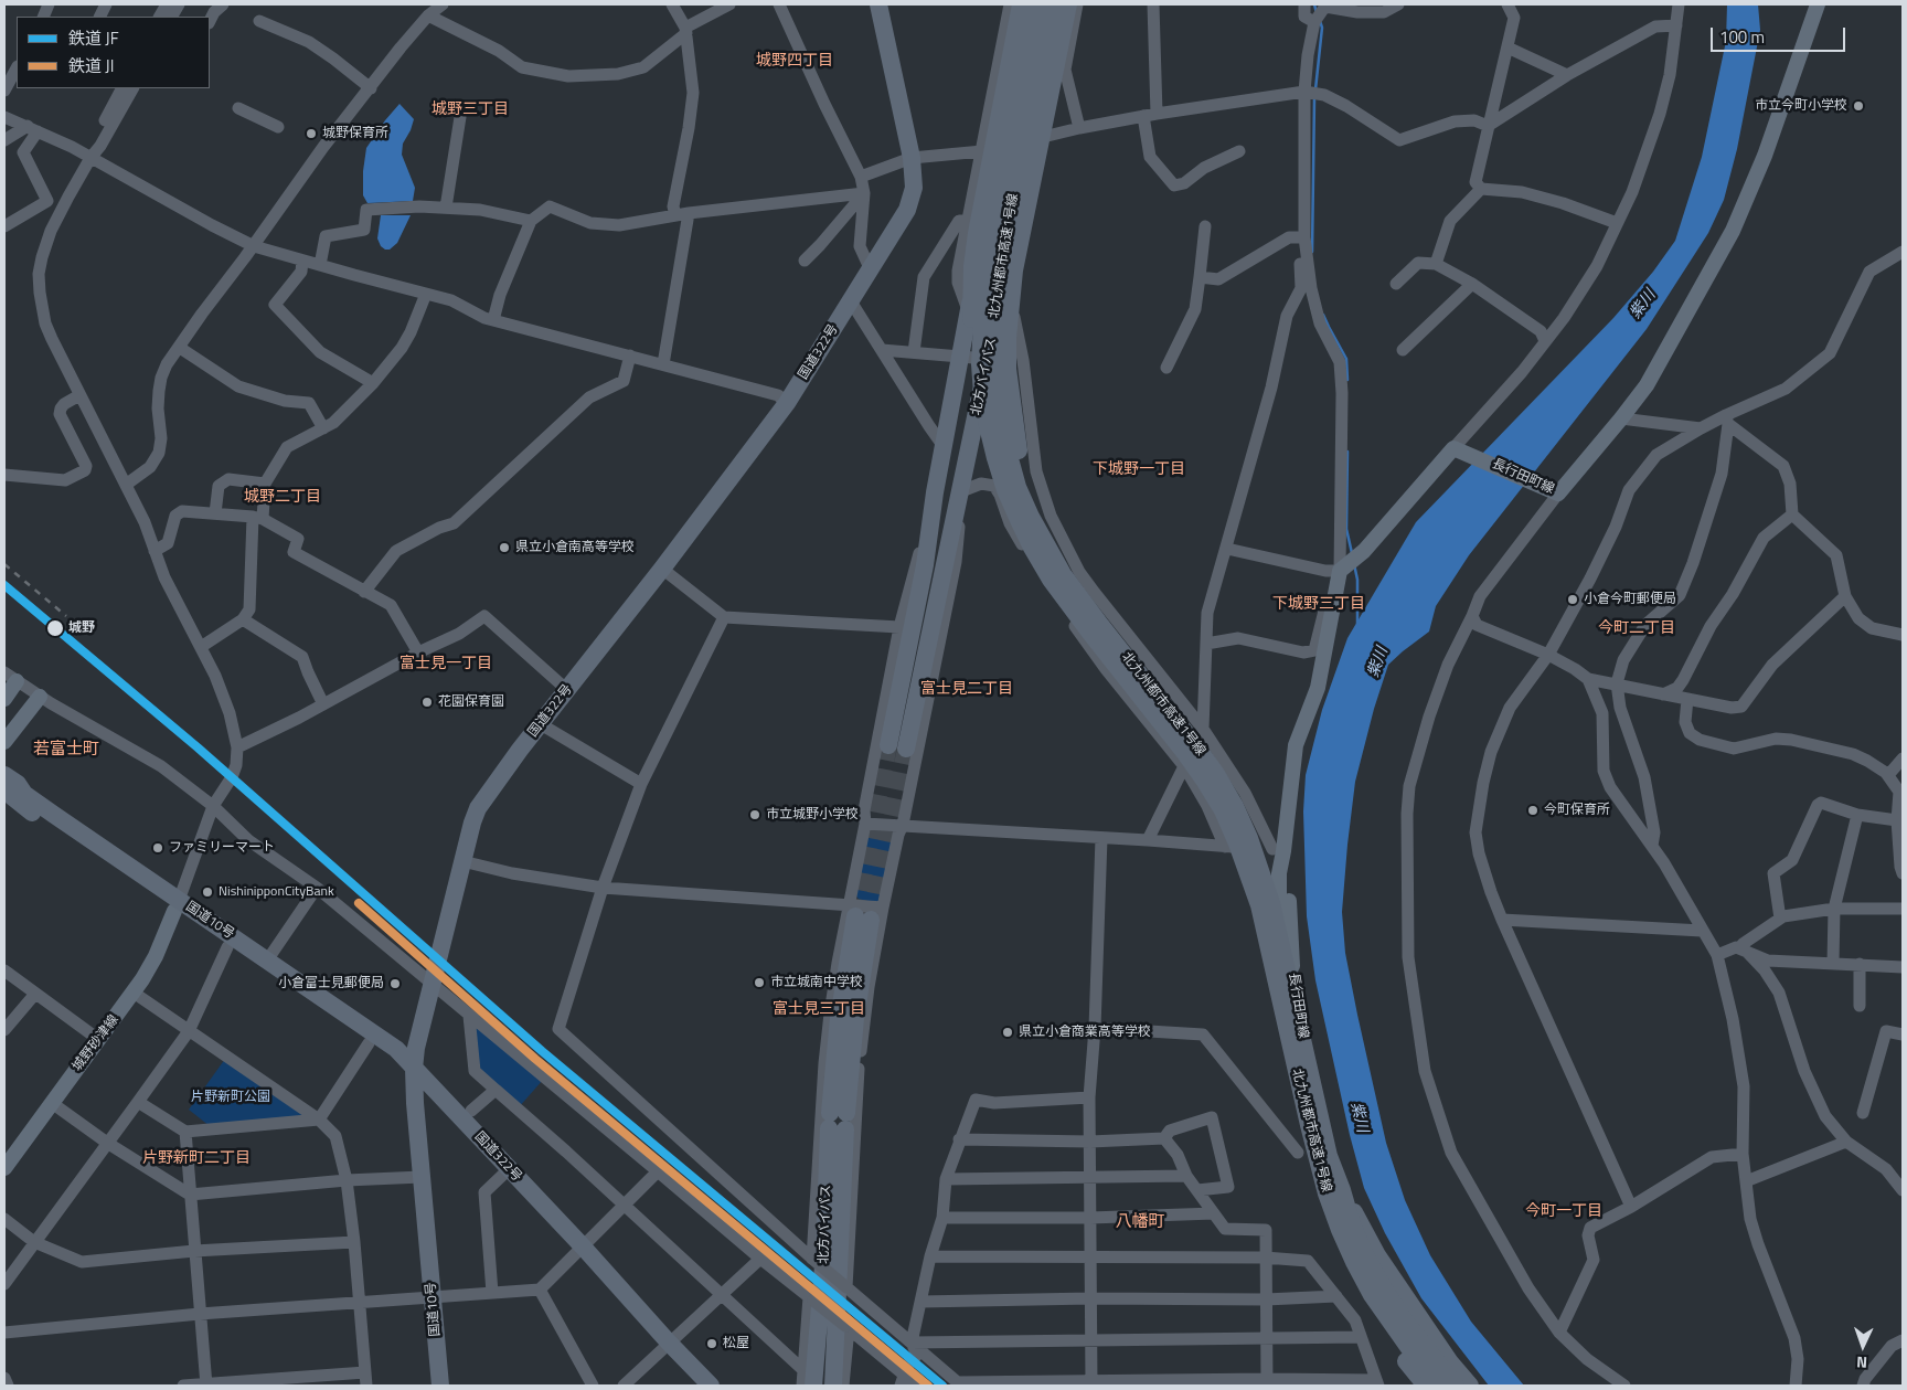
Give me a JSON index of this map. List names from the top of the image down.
{
  "streets": {
    "highway": [
      "北九州都市高速1号線",
      "国道322号",
      "北方バイパス",
      "国道10号"
    ],
    "main road": ["長行田町線", "城野砂津線"]
  },
  "crossings": [
    ["北九州都市高速1号線", "長行田町線"],
    ["国道322号", "国道10号"],
    ["国道10号", "城野砂津線"]
  ],
  "districts": [
    "城野四丁目",
    "城野三丁目",
    "下城野一丁目",
    "城野二丁目",
    "下城野三丁目",
    "今町二丁目",
    "富士見一丁目",
    "富士見二丁目",
    "若富士町",
    "富士見三丁目",
    "片野新町二丁目",
    "今町一丁目",
    "八幡町"
  ],
  "water": ["紫川"],
  "parks": ["片野新町公園"],
  "places": [
    "市立今町小学校",
    "城野保育所",
    "県立小倉南高等学校",
    "小倉今町郵便局",
    "城野",
    "花園保育園",
    "今町保育所",
    "市立城野小学校",
    "ファミリーマート",
    "NishinipponCityBank",
    "市立城南中学校",
    "小倉富士見郵便局",
    "県立小倉商業高等学校",
    "松屋"
  ],
  "lines": ["rail line JF", "rail line JI"],
  "legend": ["鉄道 JF", "鉄道 JI"],
  "scale_bar": "100 m",
  "north": "bottom"
}
